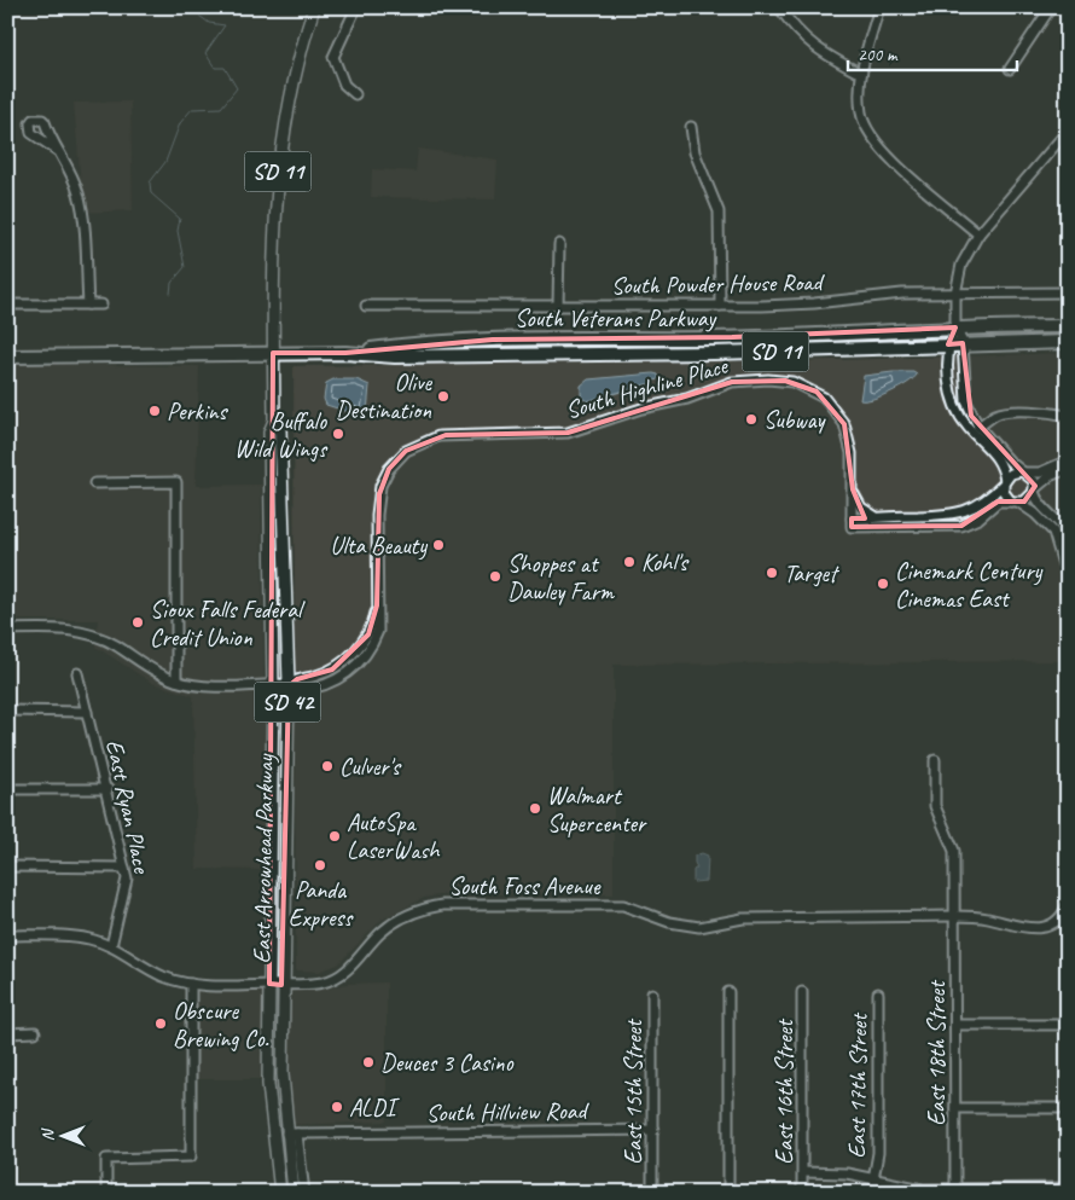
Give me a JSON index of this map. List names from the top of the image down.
{
  "streets": {
    "highway": ["SD 11", "South Veterans Parkway"],
    "main road": ["SD 42", "East Arrowhead Parkway"],
    "street": [
      "South Powder House Road",
      "South Highline Place",
      "East Ryan Place",
      "South Foss Avenue",
      "East 18th Street",
      "East 17th Street",
      "East 15th Street",
      "East 16th Street",
      "South Hillview Road"
    ]
  },
  "crossings": [
    ["South Veterans Parkway", "East Arrowhead Parkway"],
    ["South Highline Place", "East Arrowhead Parkway"],
    ["East Ryan Place", "South Foss Avenue"],
    ["East Arrowhead Parkway", "South Foss Avenue"],
    ["East Arrowhead Parkway", "South Hillview Road"],
    ["South Foss Avenue", "East 18th Street"],
    ["East 15th Street", "South Hillview Road"]
  ],
  "places": [
    "Olive Destination",
    "Perkins",
    "Subway",
    "Buffalo Wild Wings",
    "Ulta Beauty",
    "Kohl's",
    "Target",
    "Shoppes at Dawley Farm",
    "Cinemark Century Cinemas East",
    "Sioux Falls Federal Credit Union",
    "Culver's",
    "Walmart Supercenter",
    "AutoSpa LaserWash",
    "Panda Express",
    "Obscure Brewing Co.",
    "Deuces 3 Casino",
    "ALDI"
  ],
  "scale_bar": "200 m",
  "north": "left"
}
